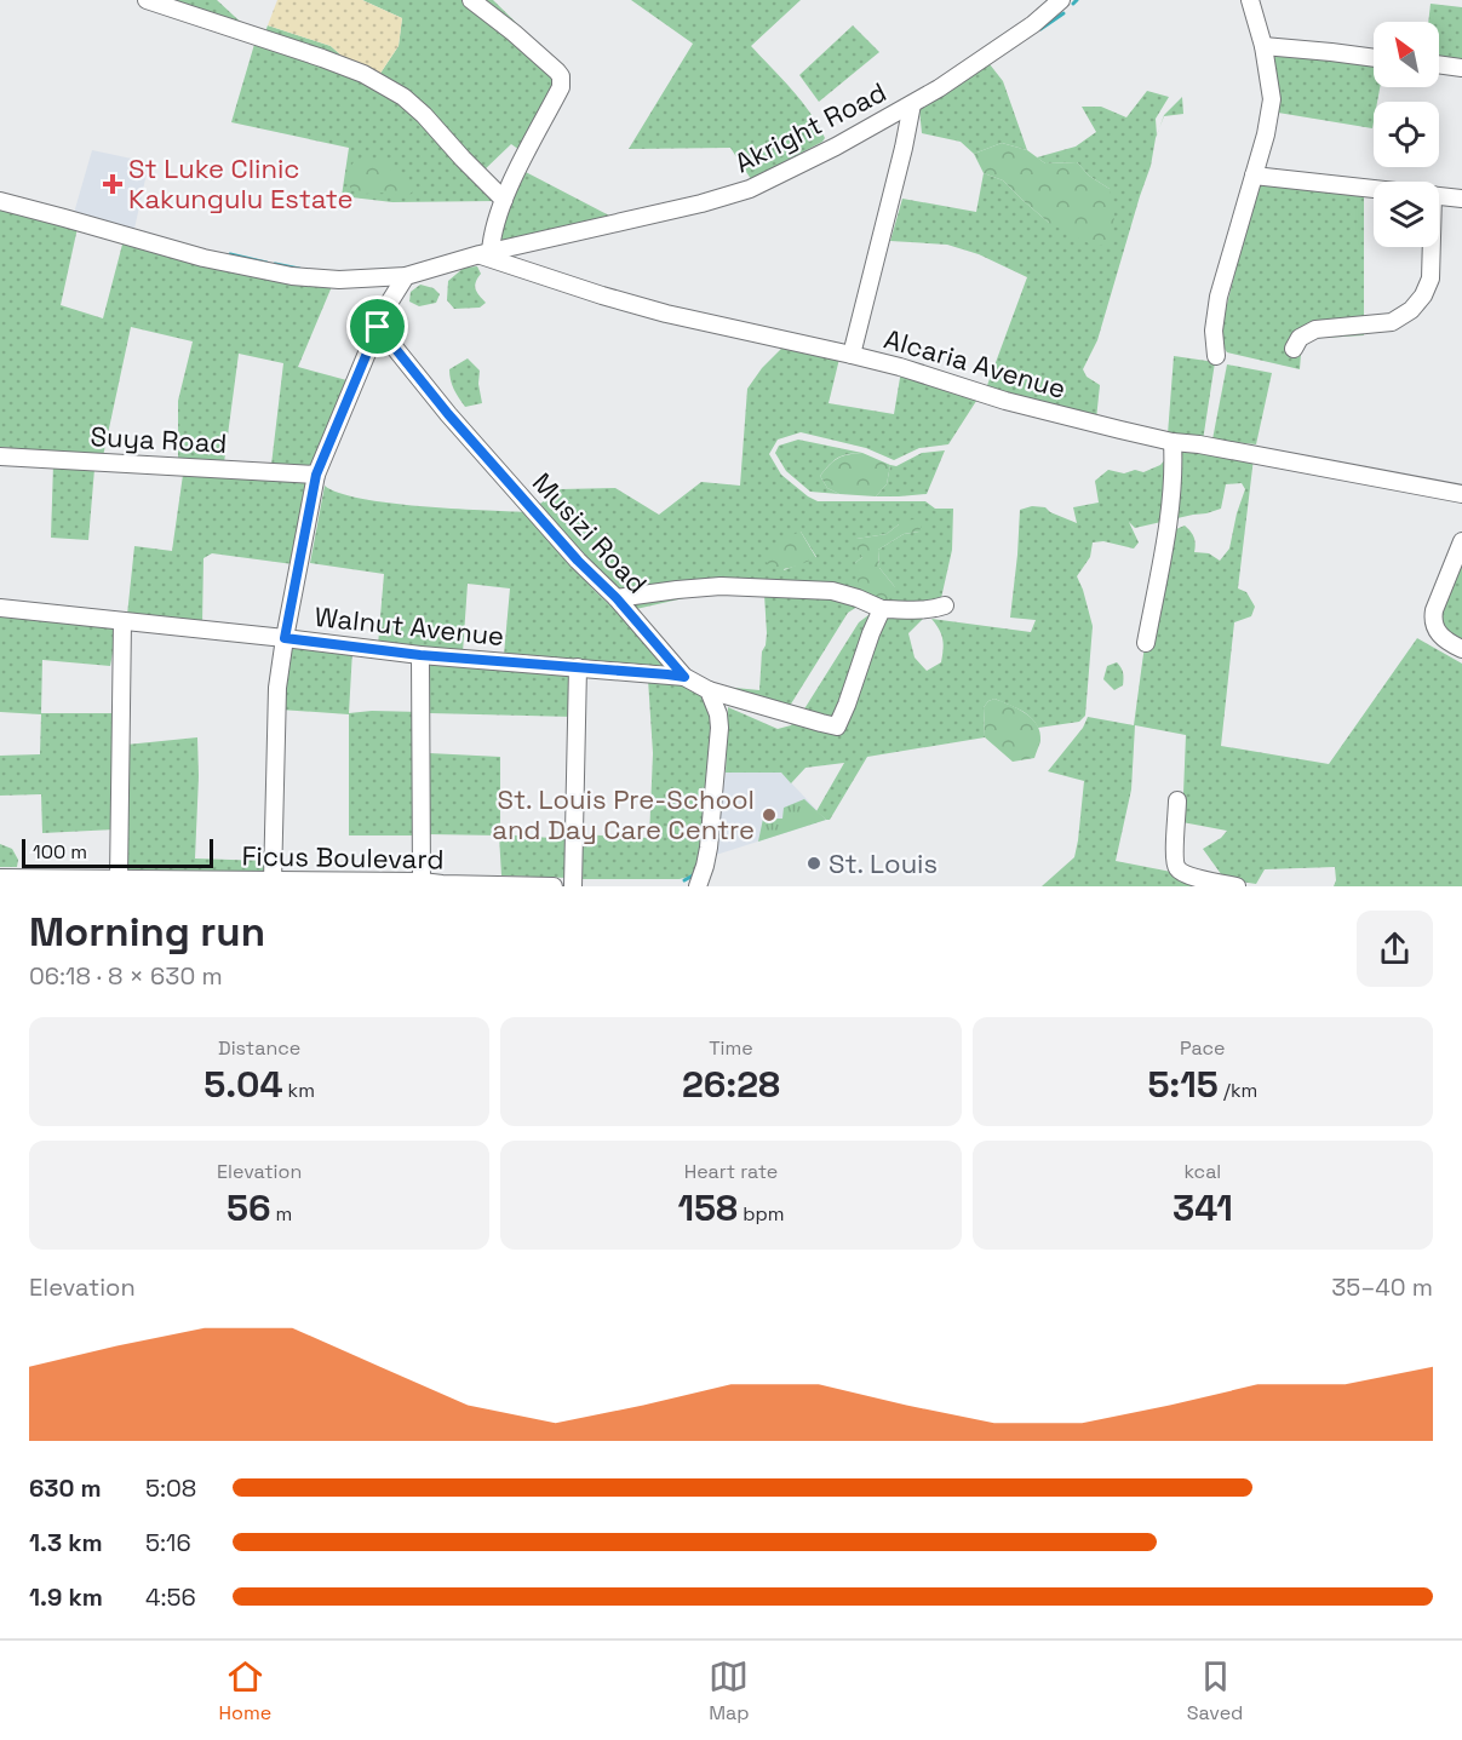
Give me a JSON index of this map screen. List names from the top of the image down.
{
  "streets": {
    "street": [
      "Akright Road",
      "Alcaria Avenue",
      "Suya Road",
      "Musizi Road",
      "Walnut Avenue",
      "Ficus Boulevard"
    ]
  },
  "crossings": [
    ["Akright Road", "Alcaria Avenue"],
    ["Musizi Road", "Walnut Avenue"]
  ],
  "places": {
    "health": ["St Luke Clinic Kakungulu Estate"],
    "other": ["St. Louis Pre-School and Day Care Centre", "St. Louis"]
  },
  "scale_bar": "100 m",
  "north": "top left",
  "page": {
    "scale": "100 m",
    "heading": ["Morning run", "06:18 · 8 × 630 m"],
    "stats": [
      ["Distance", "5.04 km"],
      ["Time", "26:28"],
      ["Pace", "5:15 /km"],
      ["Elevation", "56 m"],
      ["Heart rate", "158 bpm"],
      ["kcal", "341"]
    ],
    "chart": ["Elevation", "35–40 m"],
    "list": [
      {
        "name": "630 m",
        "note": "5:08"
      },
      {
        "name": "1.3 km",
        "note": "5:16"
      },
      {
        "name": "1.9 km",
        "note": "4:56"
      }
    ],
    "tabs": ["Home", "Map", "Saved"]
  }
}
